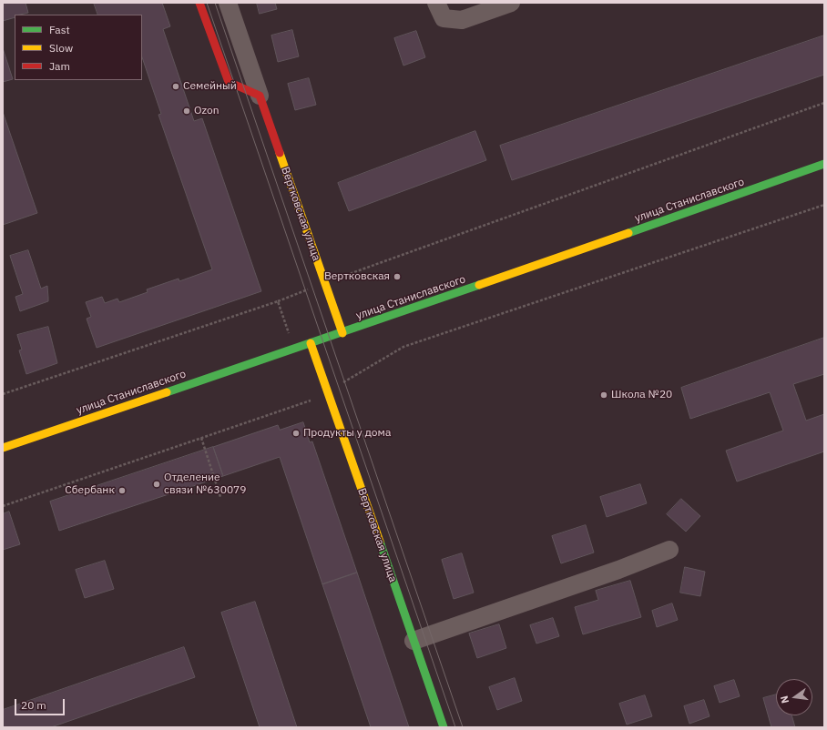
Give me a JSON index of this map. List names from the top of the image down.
{
  "streets": {
    "main road": ["улица Станиславского", "Вертковская улица"]
  },
  "crossings": [
    ["улица Станиславского", "Вертковская улица"]
  ],
  "places": [
    "Семейный",
    "Ozon",
    "Вертковская",
    "Школа №20",
    "Продукты у дома",
    "Отделение связи №630079",
    "Сбербанк"
  ],
  "legend": ["Fast", "Slow", "Jam"],
  "scale_bar": "20 m",
  "north": "left"
}
